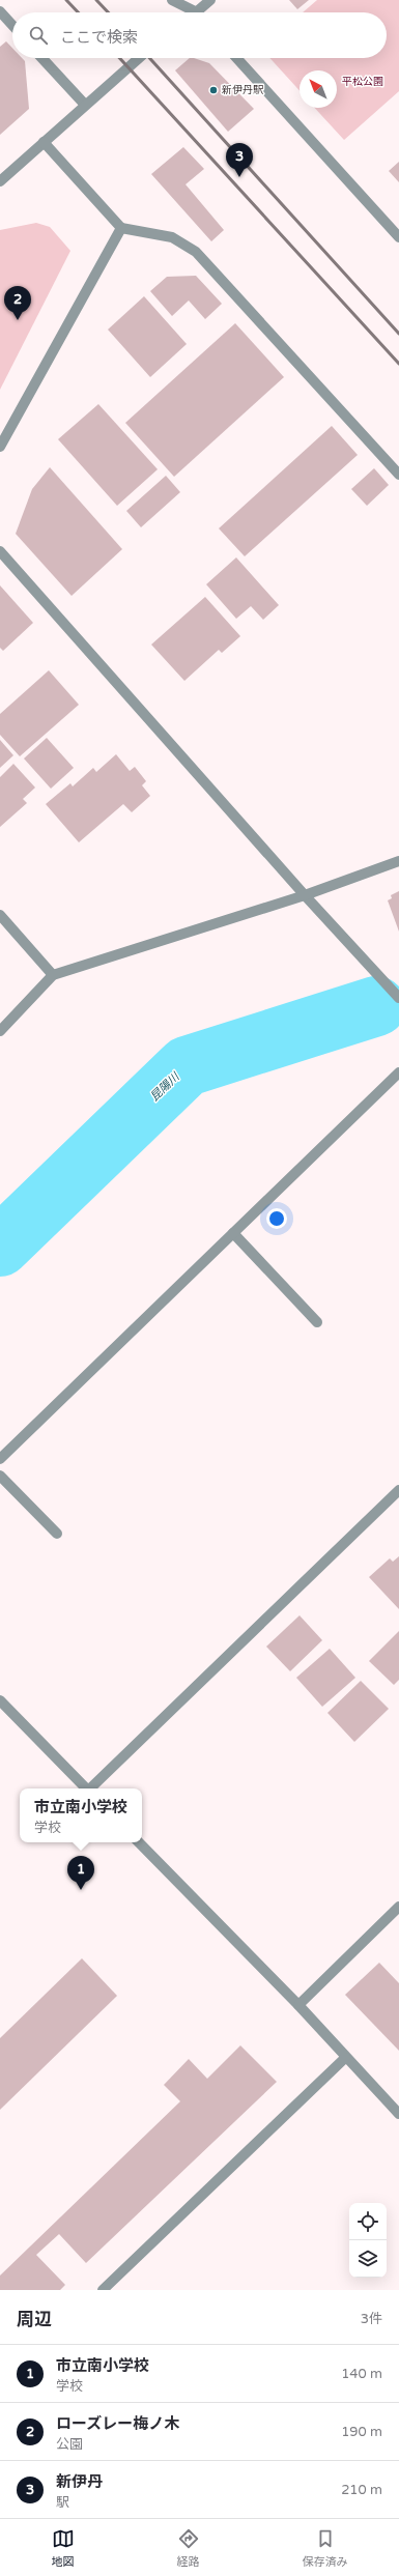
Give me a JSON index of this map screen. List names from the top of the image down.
{
  "water": ["昆陽川"],
  "parks": ["平松公園"],
  "places": ["新伊丹駅"],
  "north": "top left",
  "page": {
    "search": "ここで検索",
    "pins": ["3", "2", "1"],
    "popup": ["市立南小学校", "学校"],
    "heading": ["周辺", "3件"],
    "list": [
      {
        "mark": "1",
        "name": "市立南小学校",
        "note": "学校",
        "value": "140 m"
      },
      {
        "mark": "2",
        "name": "ローズレー梅ノ木",
        "note": "公園",
        "value": "190 m"
      },
      {
        "mark": "3",
        "name": "新伊丹",
        "note": "駅",
        "value": "210 m"
      }
    ],
    "nav": ["地図", "経路", "保存済み"]
  }
}
